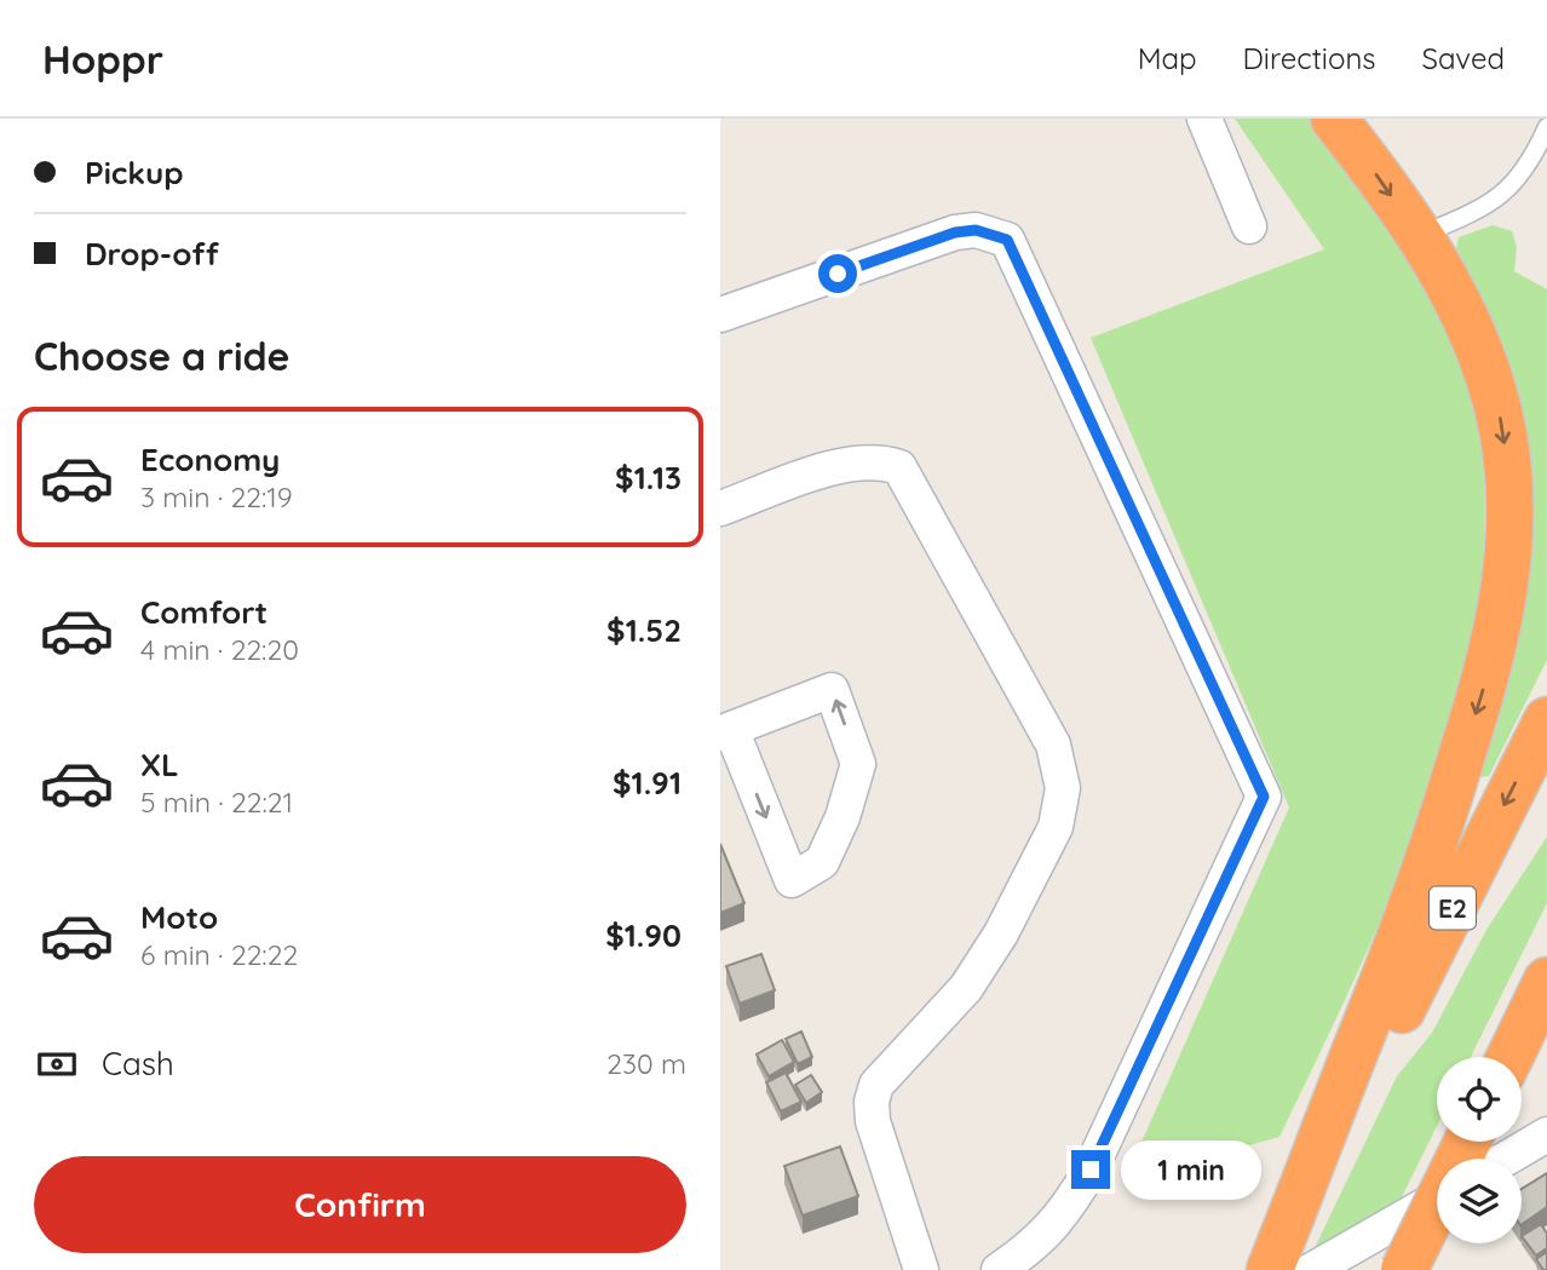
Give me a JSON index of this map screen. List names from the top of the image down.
{
  "streets": {
    "highway": ["E2"]
  },
  "page": {
    "header": "Hoppr",
    "nav": ["Map", "Directions", "Saved"],
    "banner": ["Pickup", "Drop-off"],
    "heading": "Choose a ride",
    "list": [
      {
        "name": "Economy",
        "note": "3 min · 22:19",
        "value": "$1.13"
      },
      {
        "name": "Comfort",
        "note": "4 min · 22:20",
        "value": "$1.52"
      },
      {
        "name": "XL",
        "note": "5 min · 22:21",
        "value": "$1.91"
      },
      {
        "name": "Moto",
        "note": "6 min · 22:22",
        "value": "$1.90"
      }
    ],
    "pay": ["Cash", "230 m"],
    "buttons": "Confirm",
    "bubble": "1 min"
  }
}
